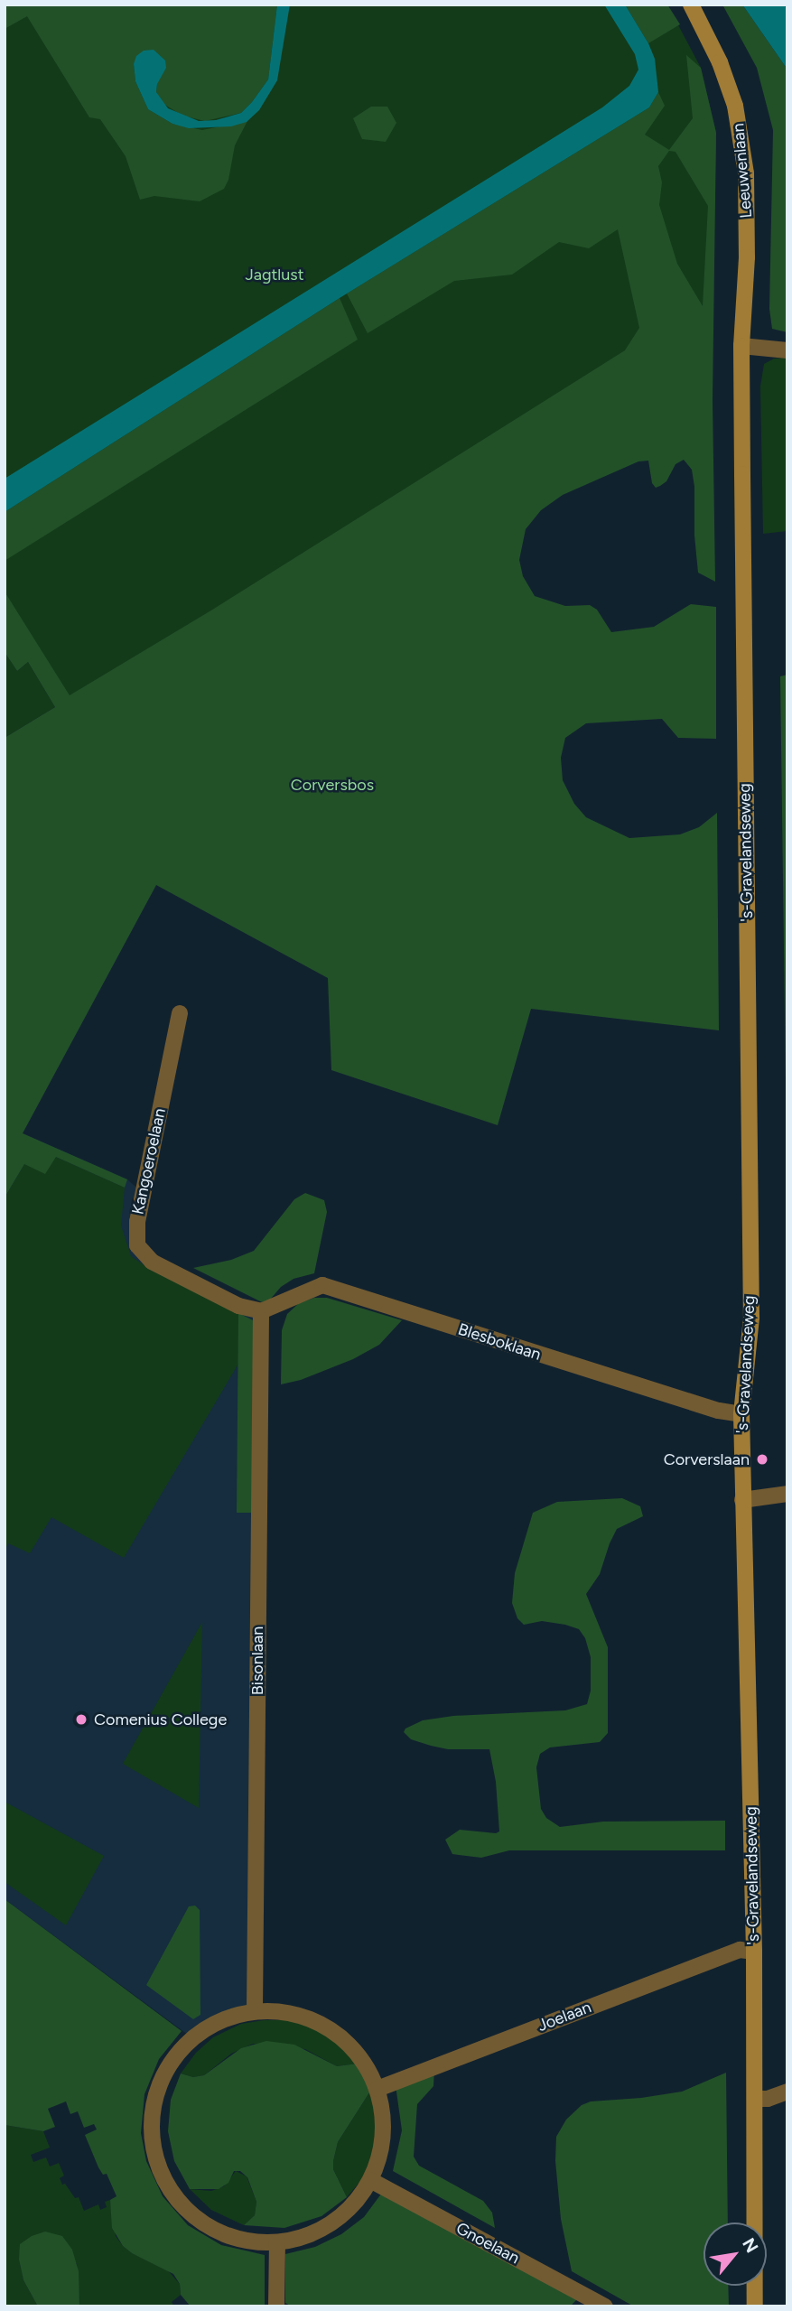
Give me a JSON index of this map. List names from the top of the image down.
{
  "streets": {
    "street": [
      "Leeuwenlaan",
      "'s-Gravelandseweg",
      "Kangoeroelaan",
      "Blesboklaan",
      "Bisonlaan",
      "Joelaan",
      "Gnoelaan"
    ]
  },
  "crossings": [
    ["Leeuwenlaan", "'s-Gravelandseweg"],
    ["'s-Gravelandseweg", "Blesboklaan"],
    ["'s-Gravelandseweg", "Joelaan"],
    ["Kangoeroelaan", "Blesboklaan"],
    ["Kangoeroelaan", "Bisonlaan"],
    ["Blesboklaan", "Bisonlaan"]
  ],
  "parks": ["Jagtlust", "Corversbos"],
  "places": ["Corverslaan", "Comenius College"],
  "north": "top right"
}
